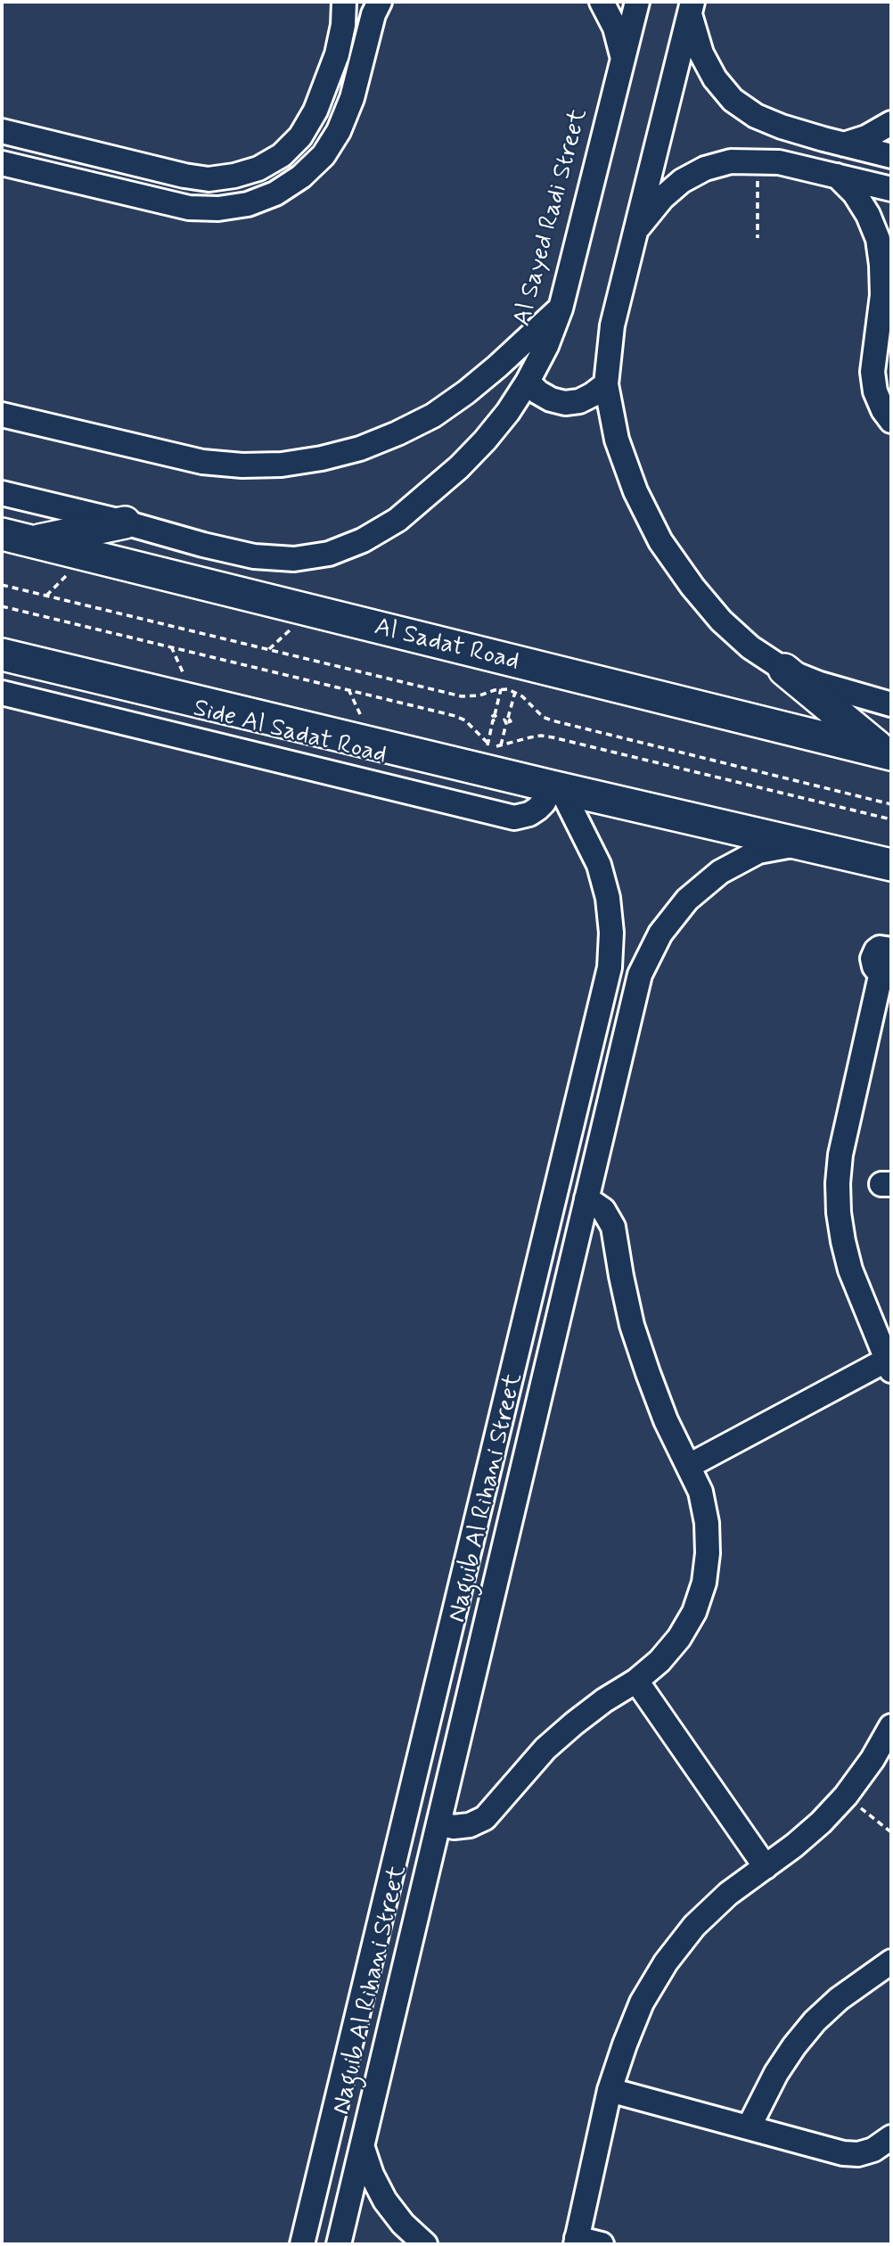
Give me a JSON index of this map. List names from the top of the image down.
{
  "streets": {
    "main road": ["Al Sadat Road"],
    "street": ["Al Sayed Radi Street", "Side Al Sadat Road", "Naguib Al Rihani Street"]
  },
  "crossings": [
    ["Side Al Sadat Road", "Naguib Al Rihani Street"]
  ]
}
